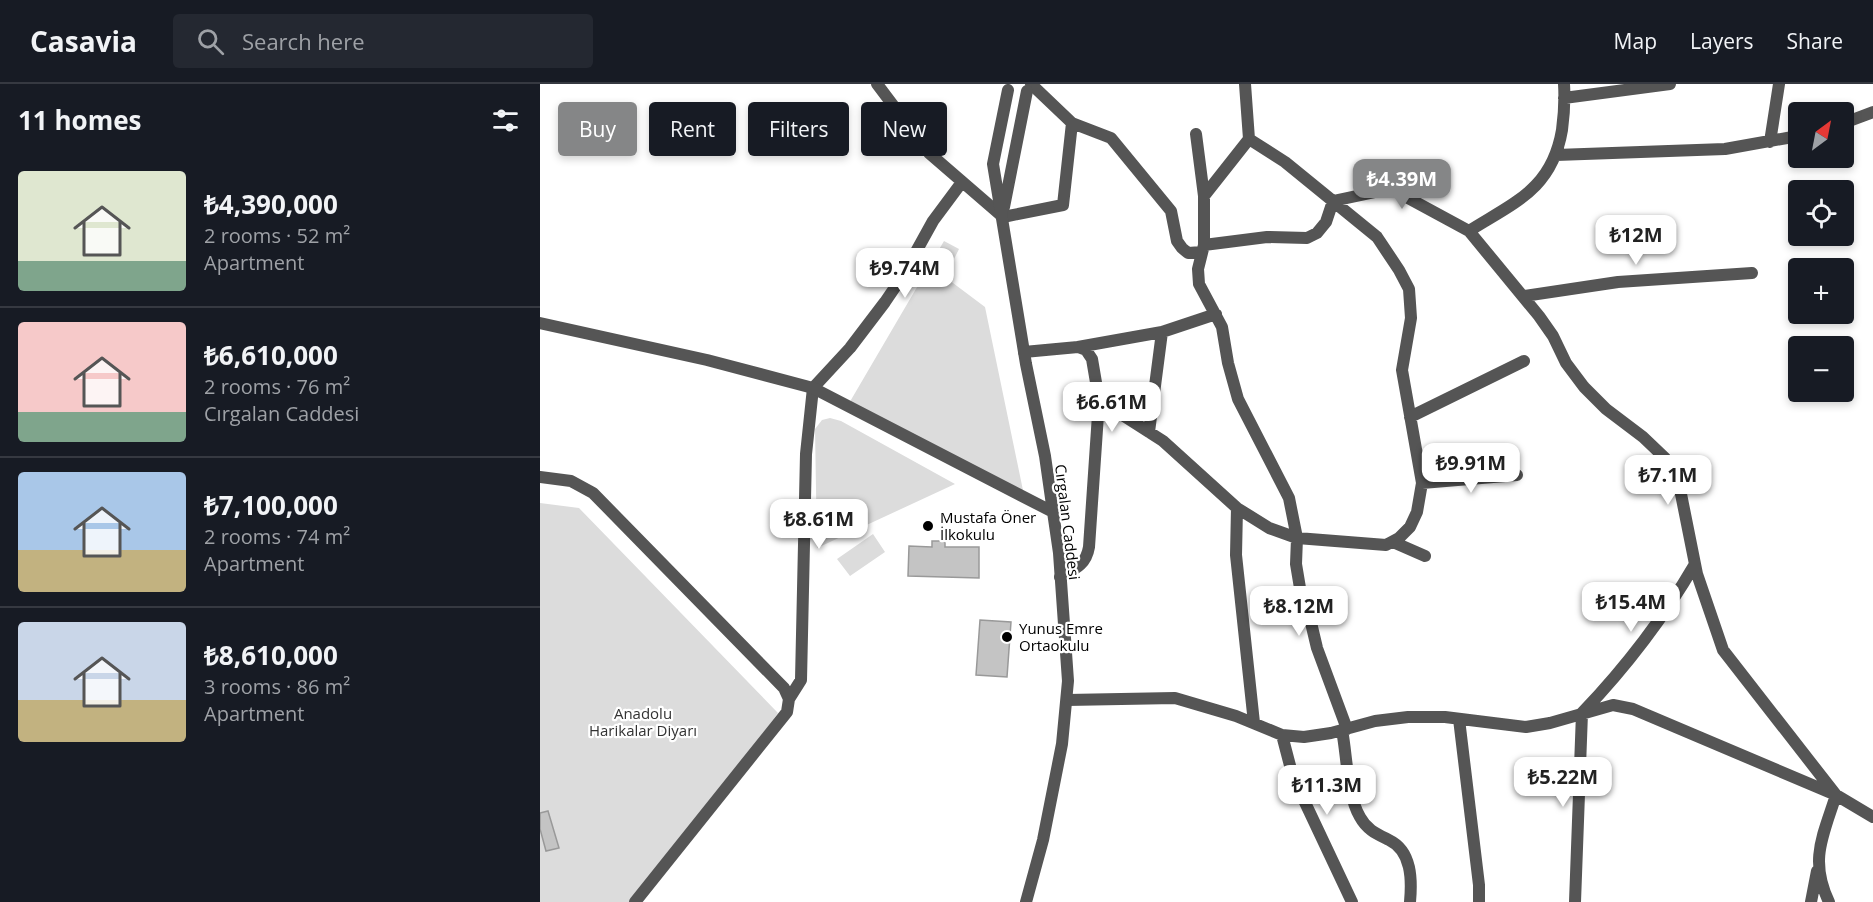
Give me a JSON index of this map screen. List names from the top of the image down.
{
  "streets": {
    "street": ["Cırgalan Caddesi"]
  },
  "parks": ["Anadolu Harikalar Diyarı"],
  "places": ["Mustafa Öner İlkokulu", "Yunus Emre Ortaokulu"],
  "north": "top right",
  "page": {
    "header": "Casavia",
    "search": "Search here",
    "nav": ["Map", "Layers", "Share"],
    "heading": "11 homes",
    "map_buttons": ["+", "−"],
    "chip": [
      "Buy",
      "Rent",
      "Filters",
      "New"
    ],
    "list": [
      {
        "name": "₺4,390,000",
        "note": "2 rooms · 52 m² · Apartment"
      },
      {
        "name": "₺6,610,000",
        "note": "2 rooms · 76 m² · Cırgalan Caddesi"
      },
      {
        "name": "₺7,100,000",
        "note": "2 rooms · 74 m² · Apartment"
      },
      {
        "name": "₺8,610,000",
        "note": "3 rooms · 86 m² · Apartment"
      }
    ],
    "price": [
      "₺4.39M",
      "₺12M",
      "₺9.74M",
      "₺6.61M",
      "₺9.91M",
      "₺7.1M",
      "₺8.61M",
      "₺15.4M",
      "₺8.12M",
      "₺5.22M",
      "₺11.3M"
    ]
  }
}
